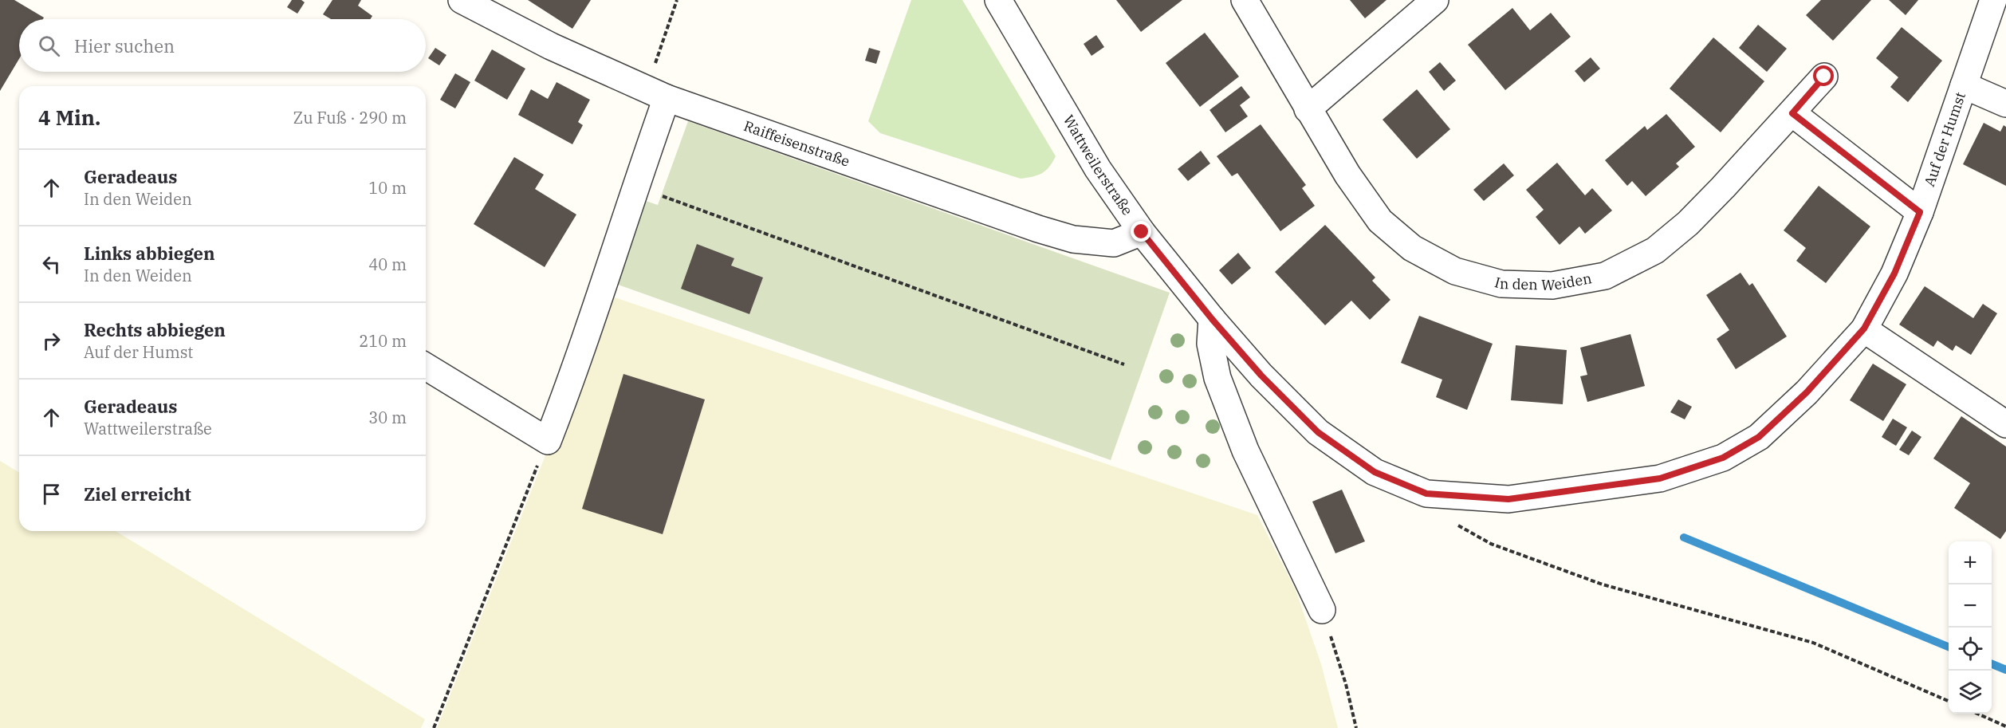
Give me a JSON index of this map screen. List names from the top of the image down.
{
  "streets": {
    "street": [
      "Auf der Humst",
      "Raiffeisenstraße",
      "Wattweilerstraße",
      "In den Weiden"
    ]
  },
  "crossings": [
    ["Auf der Humst", "Wattweilerstraße"],
    ["Raiffeisenstraße", "Wattweilerstraße"]
  ],
  "page": {
    "search": "Hier suchen",
    "heading": ["4 Min.", "Zu Fuß · 290 m"],
    "list": [
      ["Geradeaus", "In den Weiden", "10 m"],
      ["Links abbiegen", "In den Weiden", "40 m"],
      ["Rechts abbiegen", "Auf der Humst", "210 m"],
      ["Geradeaus", "Wattweilerstraße", "30 m"],
      "Ziel erreicht"
    ],
    "map_buttons": ["+", "−"]
  }
}
